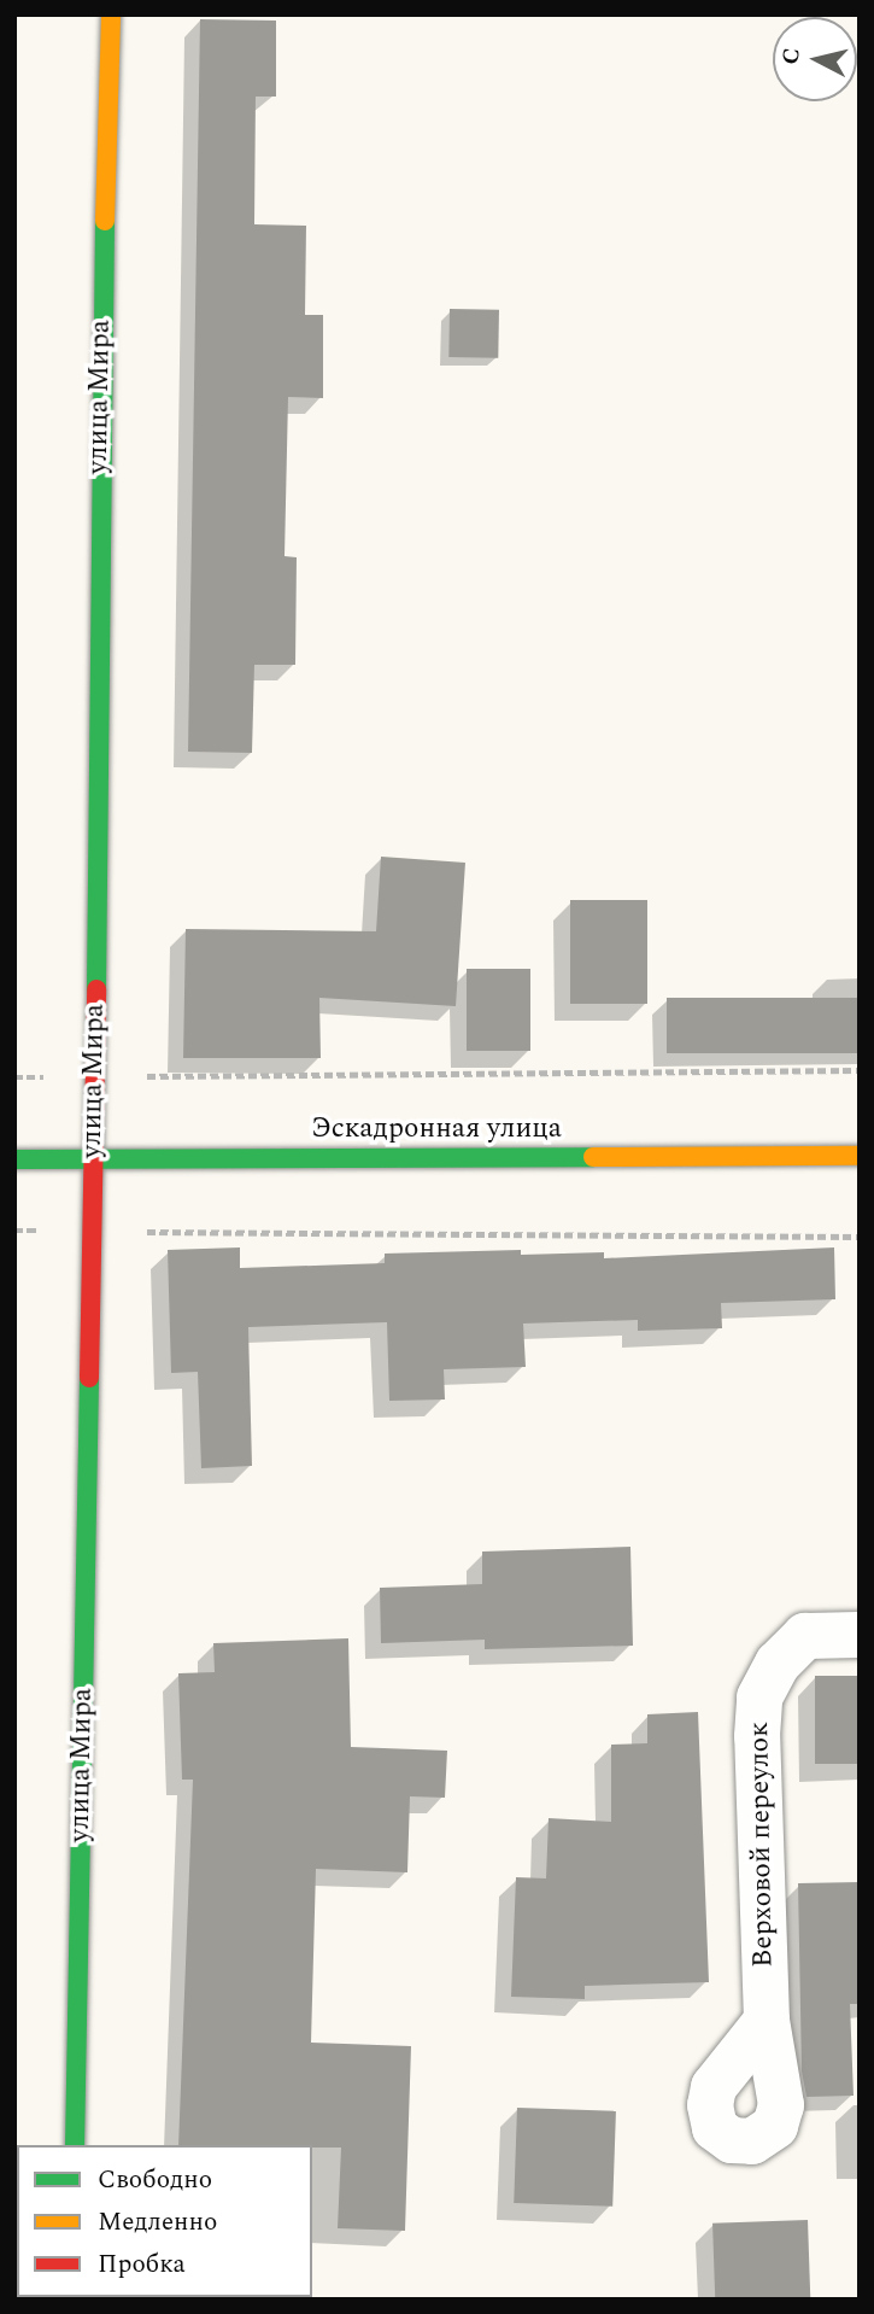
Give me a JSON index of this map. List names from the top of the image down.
{
  "streets": {
    "street": ["улица Мира", "Эскадронная улица", "Верховой переулок"]
  },
  "crossings": [
    ["улица Мира", "Эскадронная улица"]
  ],
  "legend": ["Свободно", "Медленно", "Пробка"],
  "north": "left"
}
